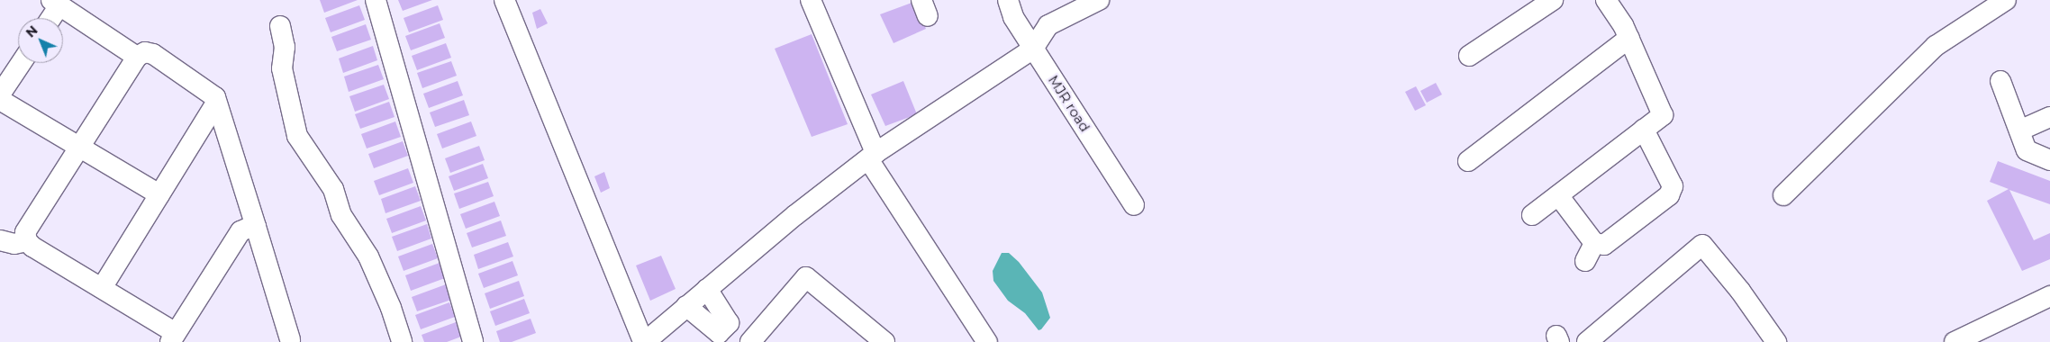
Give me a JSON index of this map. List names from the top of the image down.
{
  "streets": {
    "street": ["MJR road"]
  },
  "north": "top left"
}
